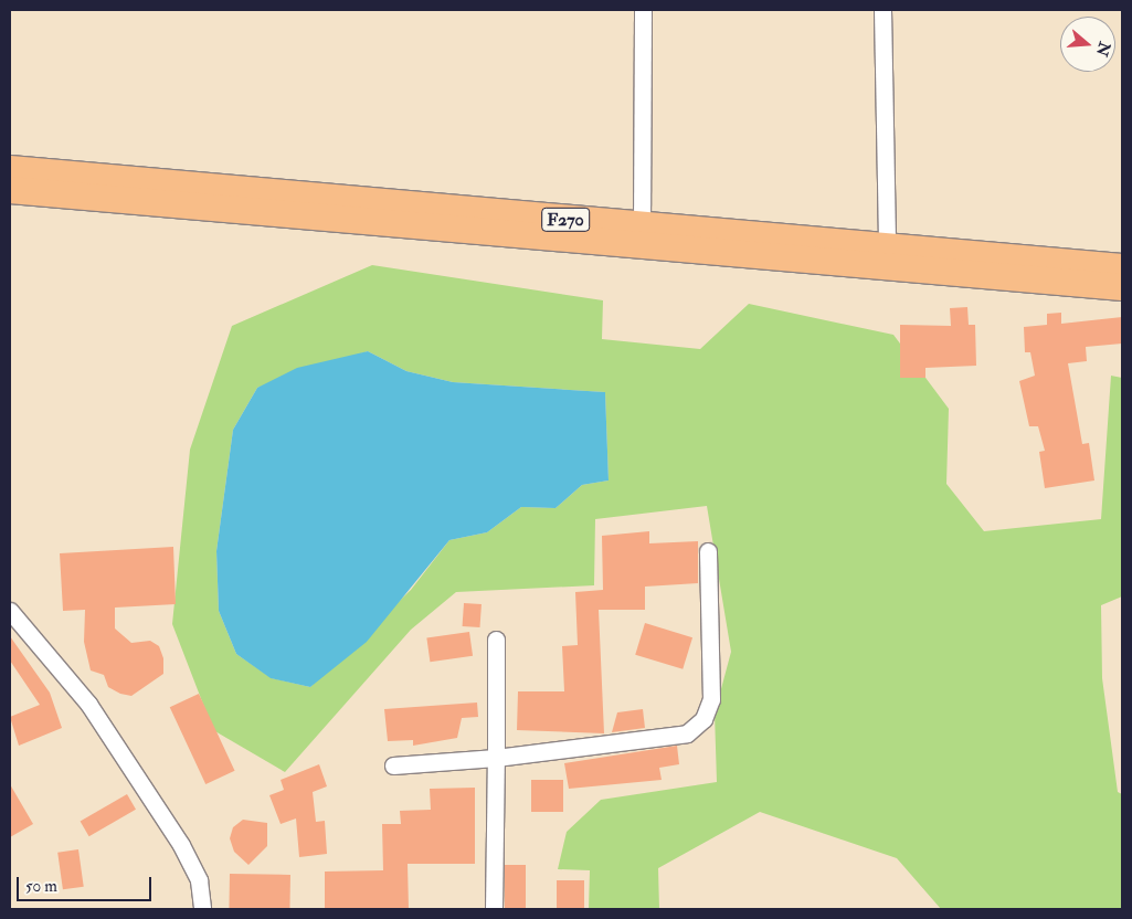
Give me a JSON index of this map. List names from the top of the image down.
{
  "streets": {
    "main road": ["F270"]
  },
  "scale_bar": "50 m",
  "north": "right"
}
